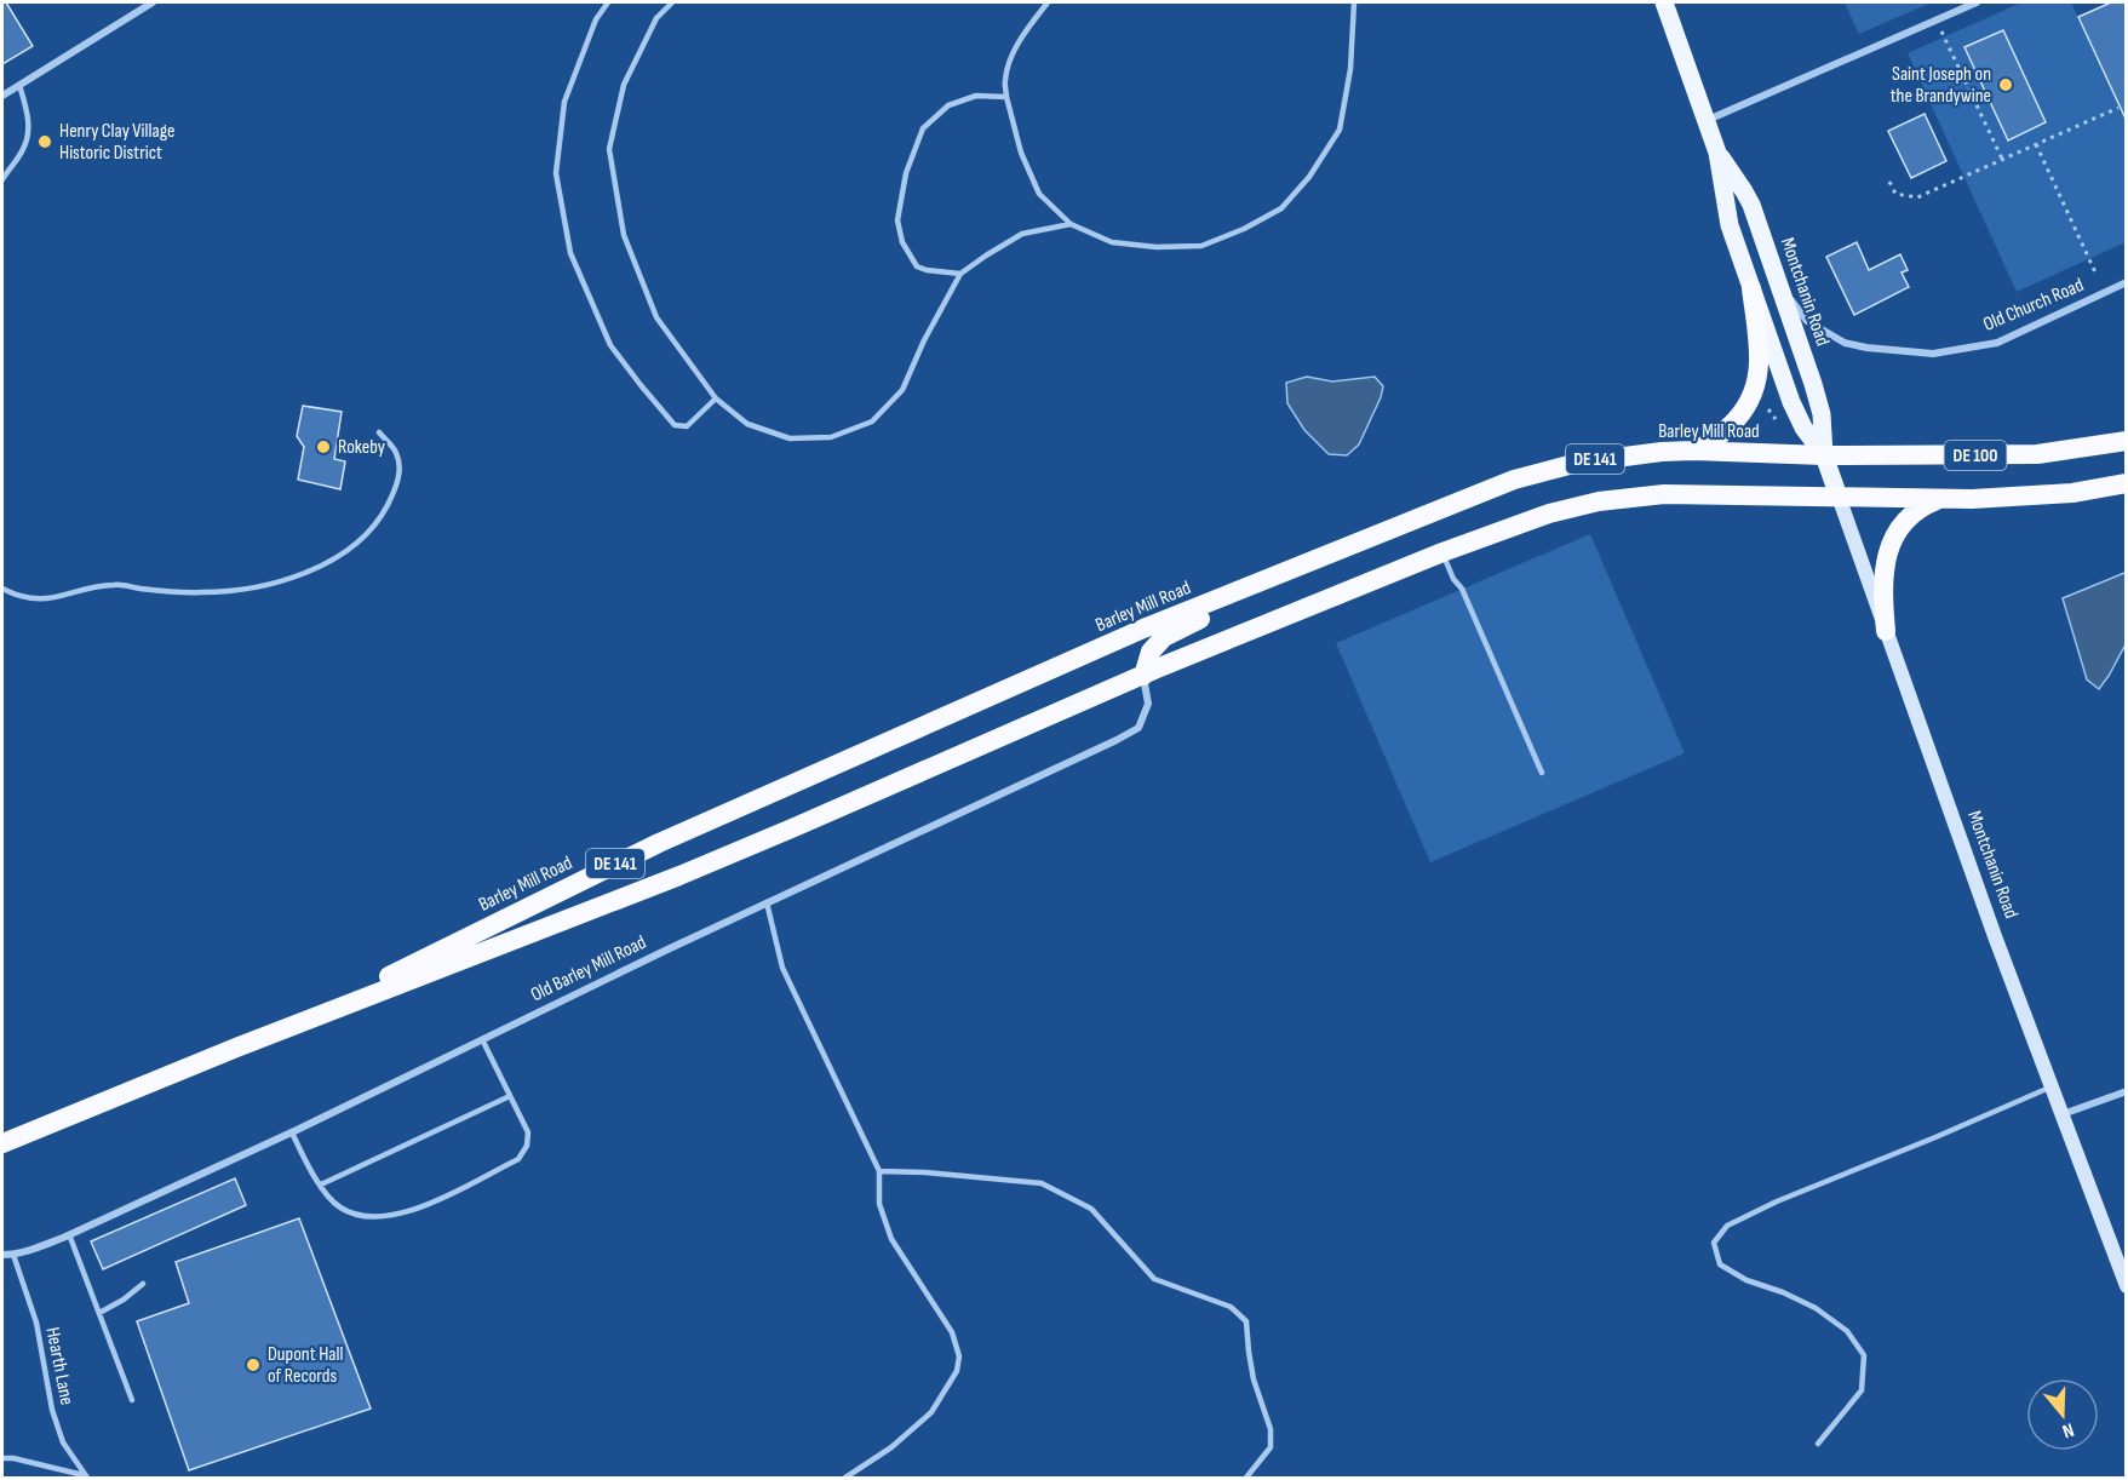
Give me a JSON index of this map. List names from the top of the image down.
{
  "streets": {
    "highway": ["Barley Mill Road", "DE 100", "DE 141"],
    "main road": ["Montchanin Road"],
    "street": ["Old Church Road", "Old Barley Mill Road"],
    "lane": ["Hearth Lane"]
  },
  "crossings": [
    ["Montchanin Road", "Old Church Road"],
    ["Montchanin Road", "Barley Mill Road"],
    ["Barley Mill Road", "Old Barley Mill Road"],
    ["Old Barley Mill Road", "Hearth Lane"]
  ],
  "places": [
    "Saint Joseph on the Brandywine",
    "Henry Clay Village Historic District",
    "Rokeby",
    "Dupont Hall of Records"
  ],
  "north": "bottom"
}
